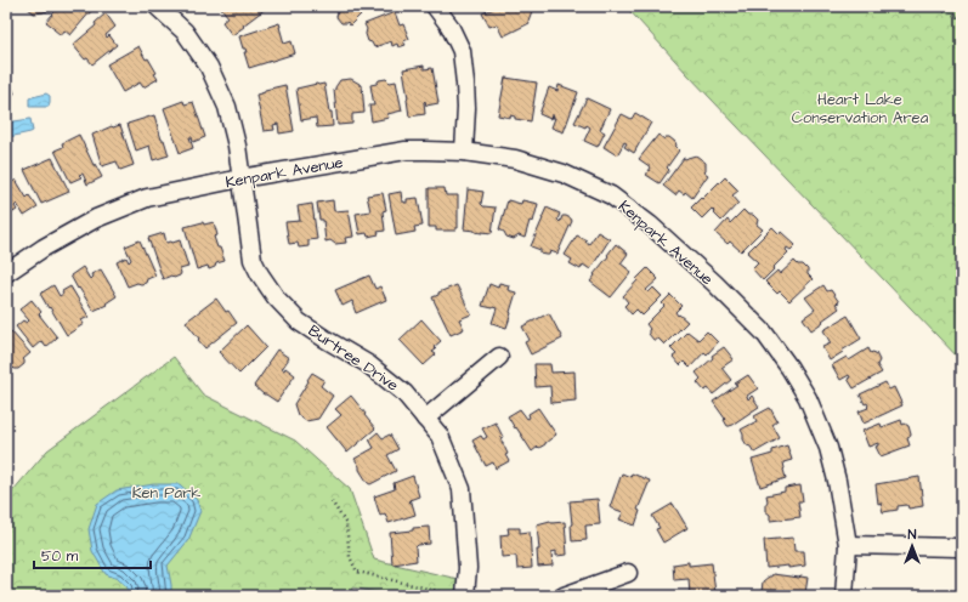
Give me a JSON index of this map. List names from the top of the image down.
{
  "streets": {
    "street": ["Kenpark Avenue", "Burtree Drive"]
  },
  "crossings": [
    ["Kenpark Avenue", "Burtree Drive"]
  ],
  "parks": ["Heart Lake Conservation Area", "Ken Park"],
  "scale_bar": "50 m",
  "north": "top"
}
